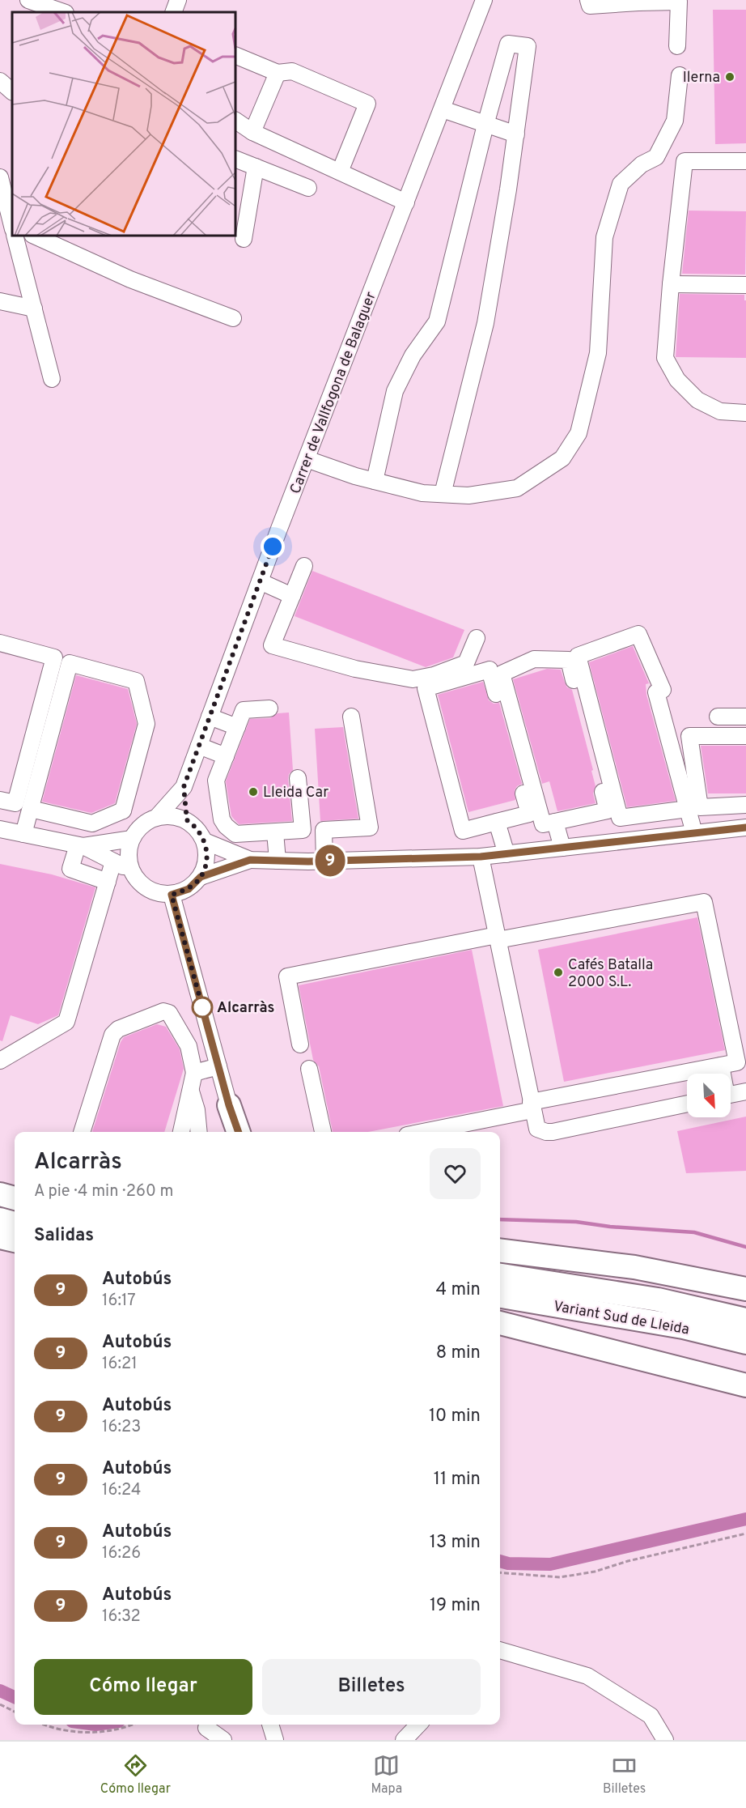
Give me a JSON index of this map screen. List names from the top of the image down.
{
  "streets": {
    "highway": ["Variant Sud de Lleida"],
    "street": ["Carrer de Vallfogona de Balaguer"]
  },
  "places": [
    "Ilerna",
    "Lleida Car",
    "Cafés Batalla 2000 S.L.",
    "Alcarràs"
  ],
  "lines": ["bus line 9"],
  "north": "bottom right",
  "page": {
    "on_map": "9",
    "heading": [
      ["Alcarràs", "A pie · 4 min · 260 m"],
      "Salidas"
    ],
    "list": [
      {
        "mark": "9",
        "name": "Autobús",
        "note": "16:17",
        "value": "4 min"
      },
      {
        "mark": "9",
        "name": "Autobús",
        "note": "16:21",
        "value": "8 min"
      },
      {
        "mark": "9",
        "name": "Autobús",
        "note": "16:23",
        "value": "10 min"
      },
      {
        "mark": "9",
        "name": "Autobús",
        "note": "16:24",
        "value": "11 min"
      },
      {
        "mark": "9",
        "name": "Autobús",
        "note": "16:26",
        "value": "13 min"
      },
      {
        "mark": "9",
        "name": "Autobús",
        "note": "16:32",
        "value": "19 min"
      }
    ],
    "buttons": ["Cómo llegar", "Billetes"],
    "tabs": ["Cómo llegar", "Mapa", "Billetes"]
  }
}
